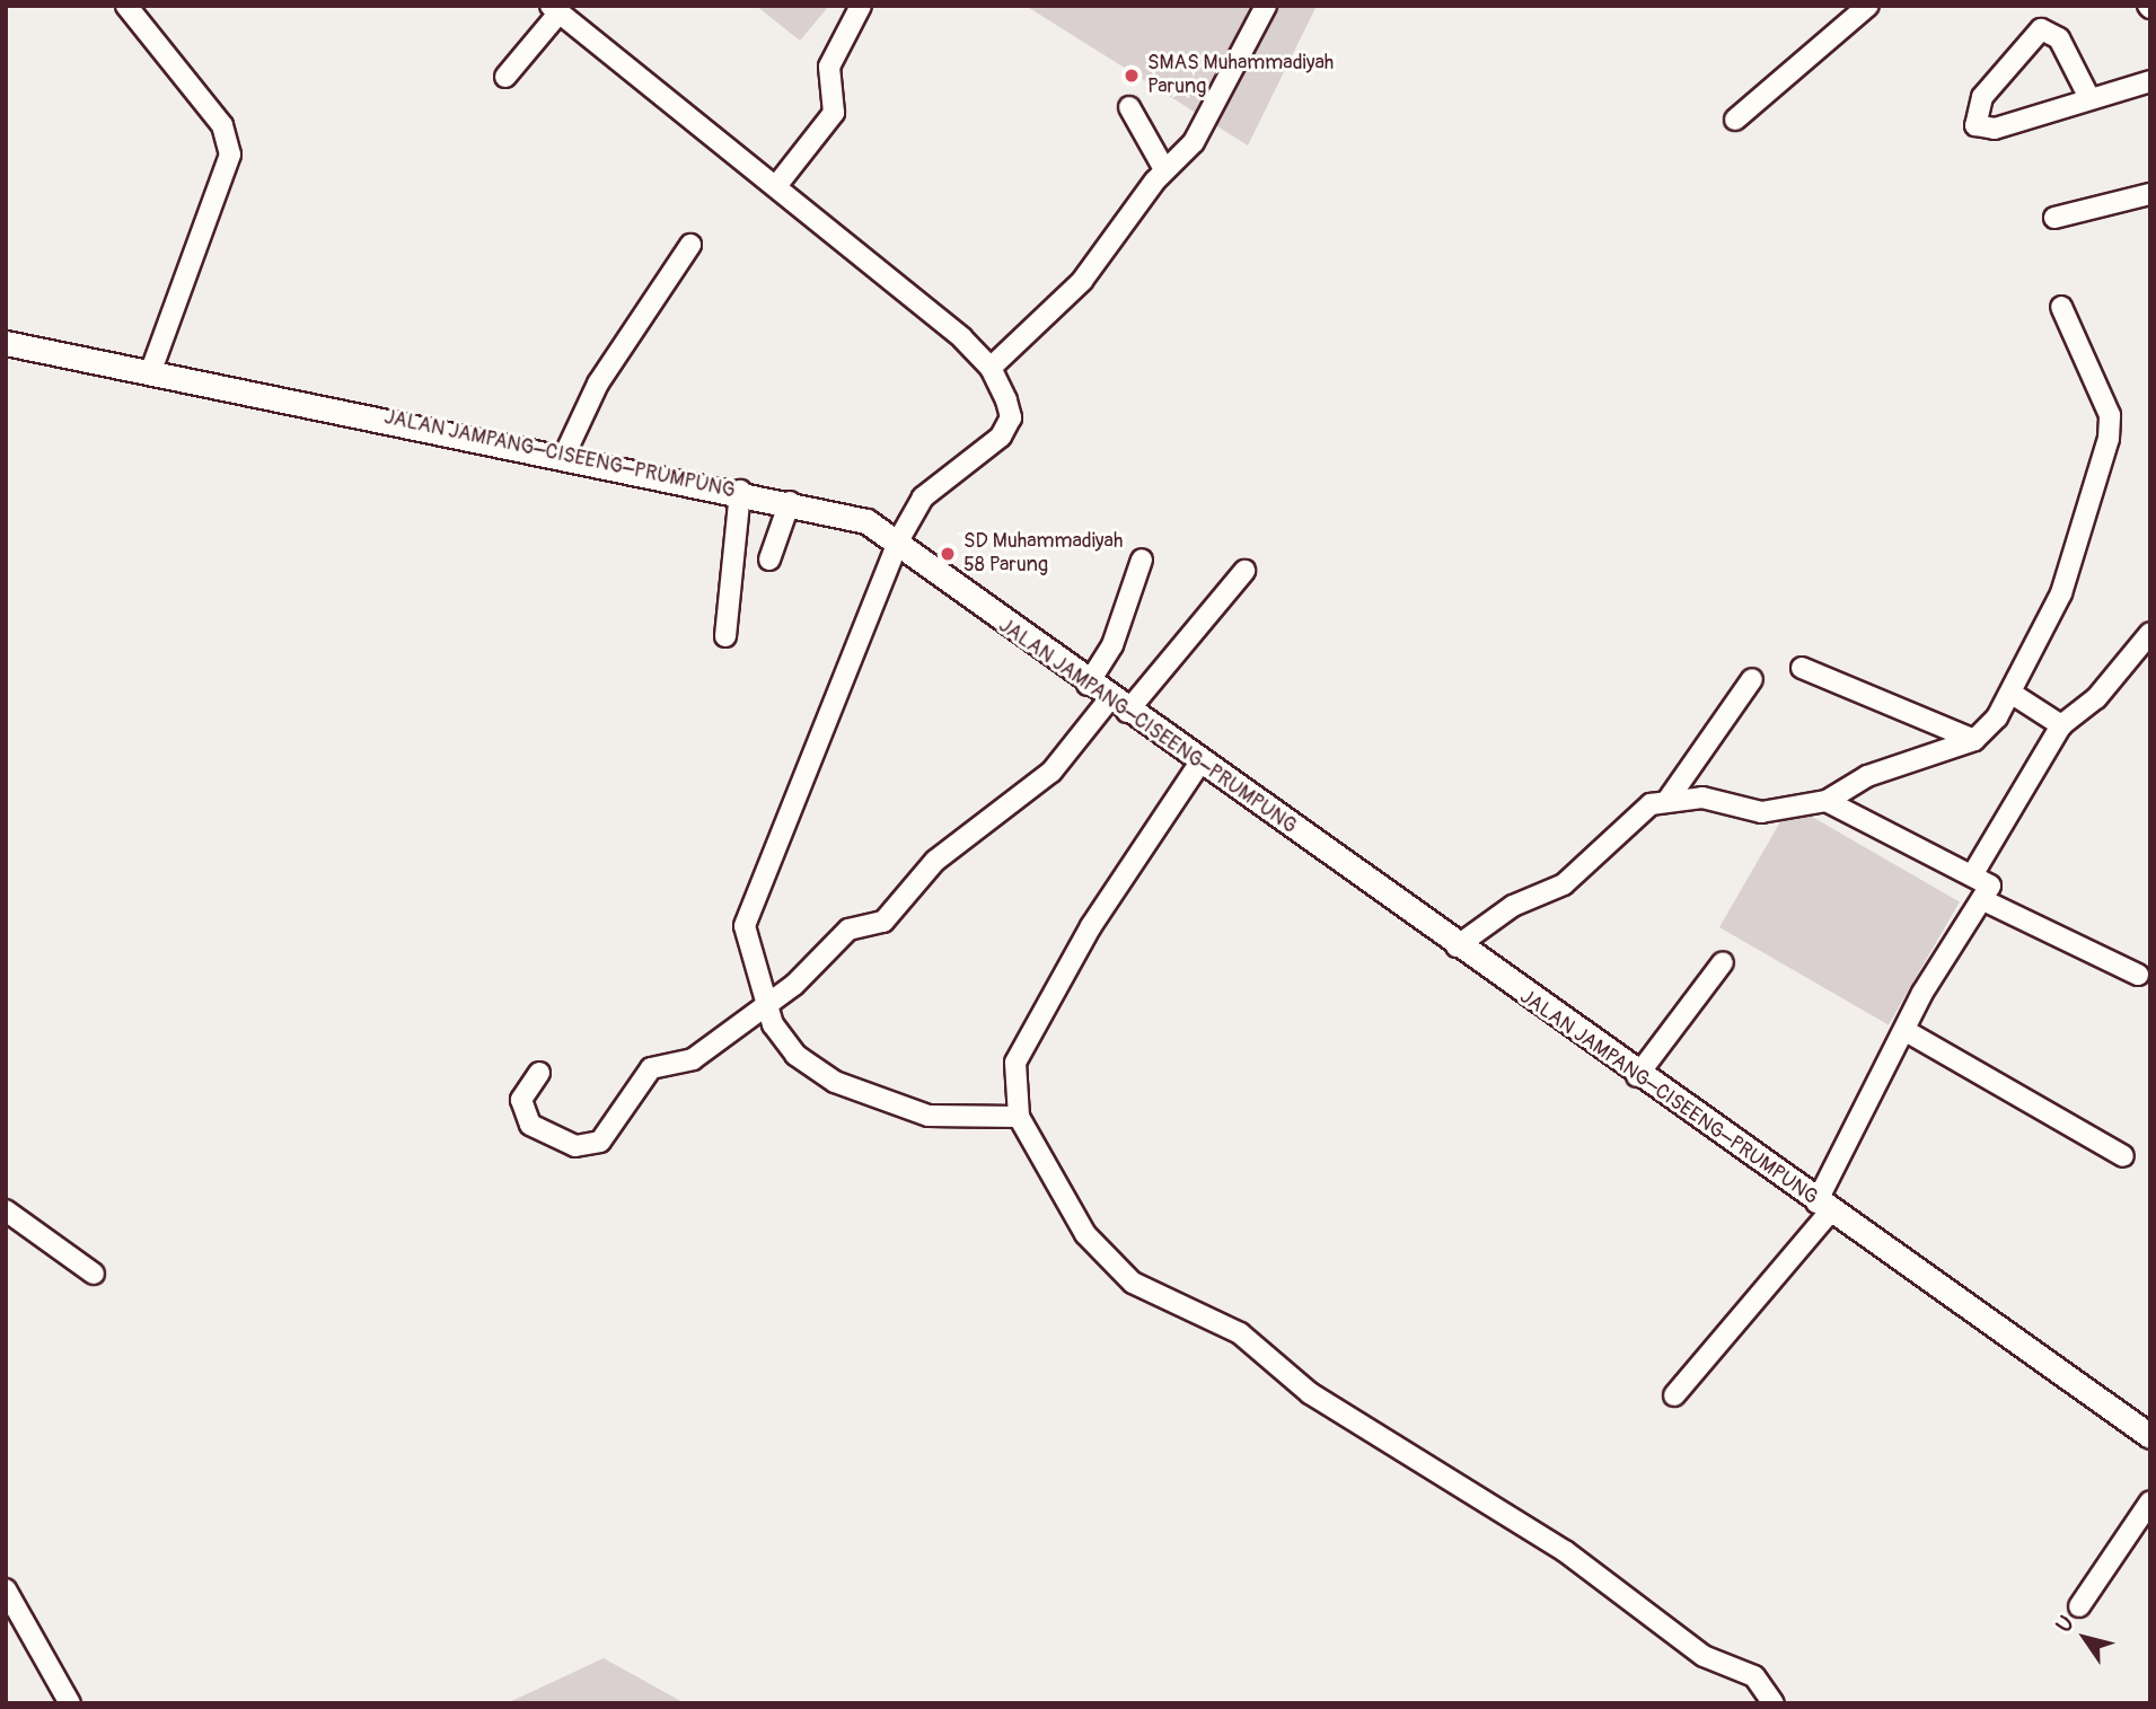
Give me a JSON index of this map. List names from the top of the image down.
{
  "streets": {
    "main road": ["JALAN JAMPANG–CISEENG–PRUMPUNG"]
  },
  "places": ["SMAS Muhammadiyah Parung", "SD Muhammadiyah 58 Parung"],
  "north": "top left"
}
